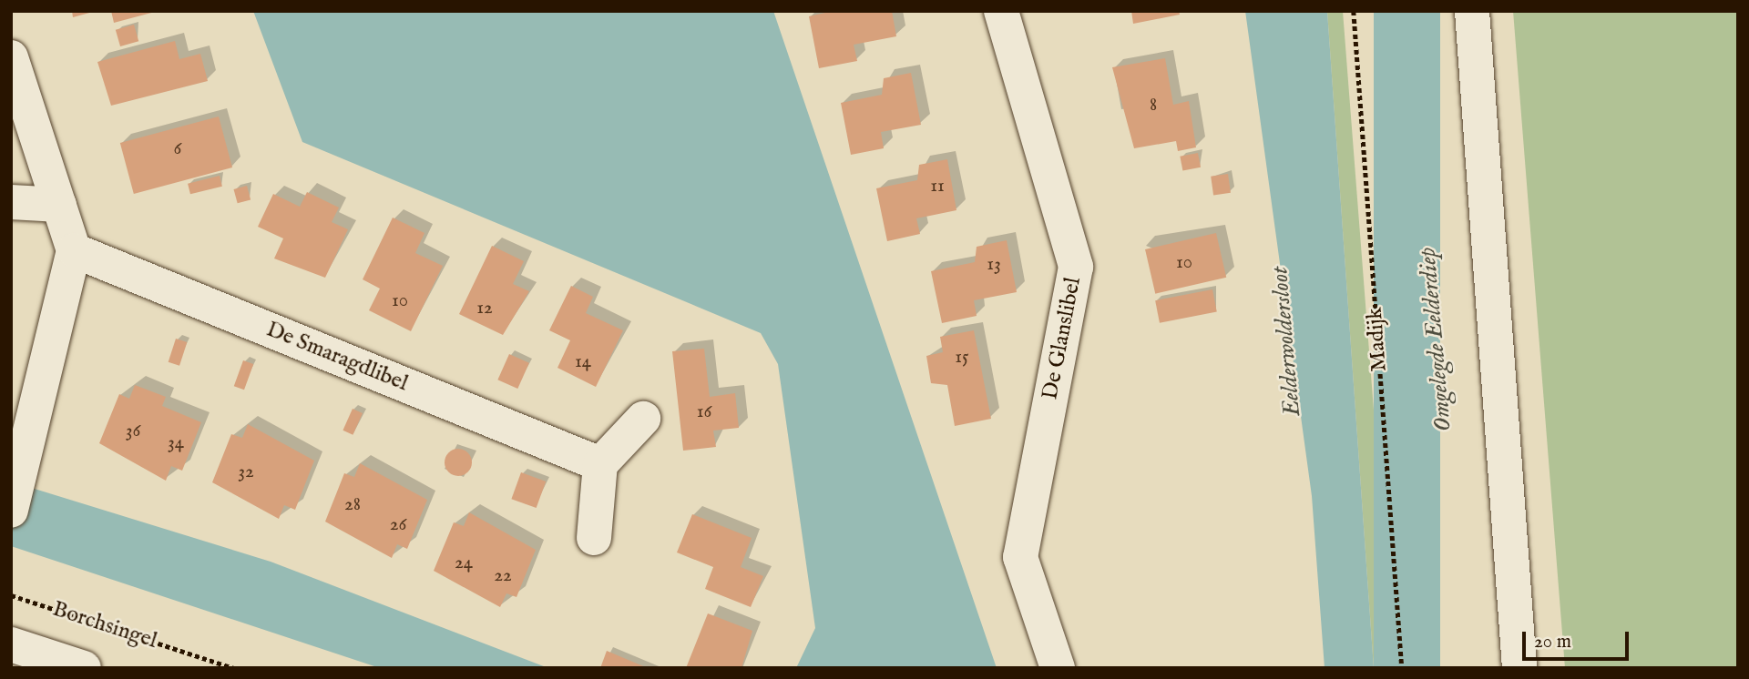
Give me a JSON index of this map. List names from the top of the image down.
{
  "streets": {
    "street": ["De Glanslibel", "De Smaragdlibel"],
    "path": ["Madijk", "Borchsingel"]
  },
  "water": ["Omgelegde Eelderdiep", "Eelderwoldersloot"],
  "house_numbers": [
    "8",
    "6",
    "11",
    "10",
    "13",
    "10",
    "12",
    "15",
    "14",
    "16",
    "36",
    "34",
    "32",
    "28",
    "26",
    "24",
    "22"
  ],
  "scale_bar": "20 m"
}
